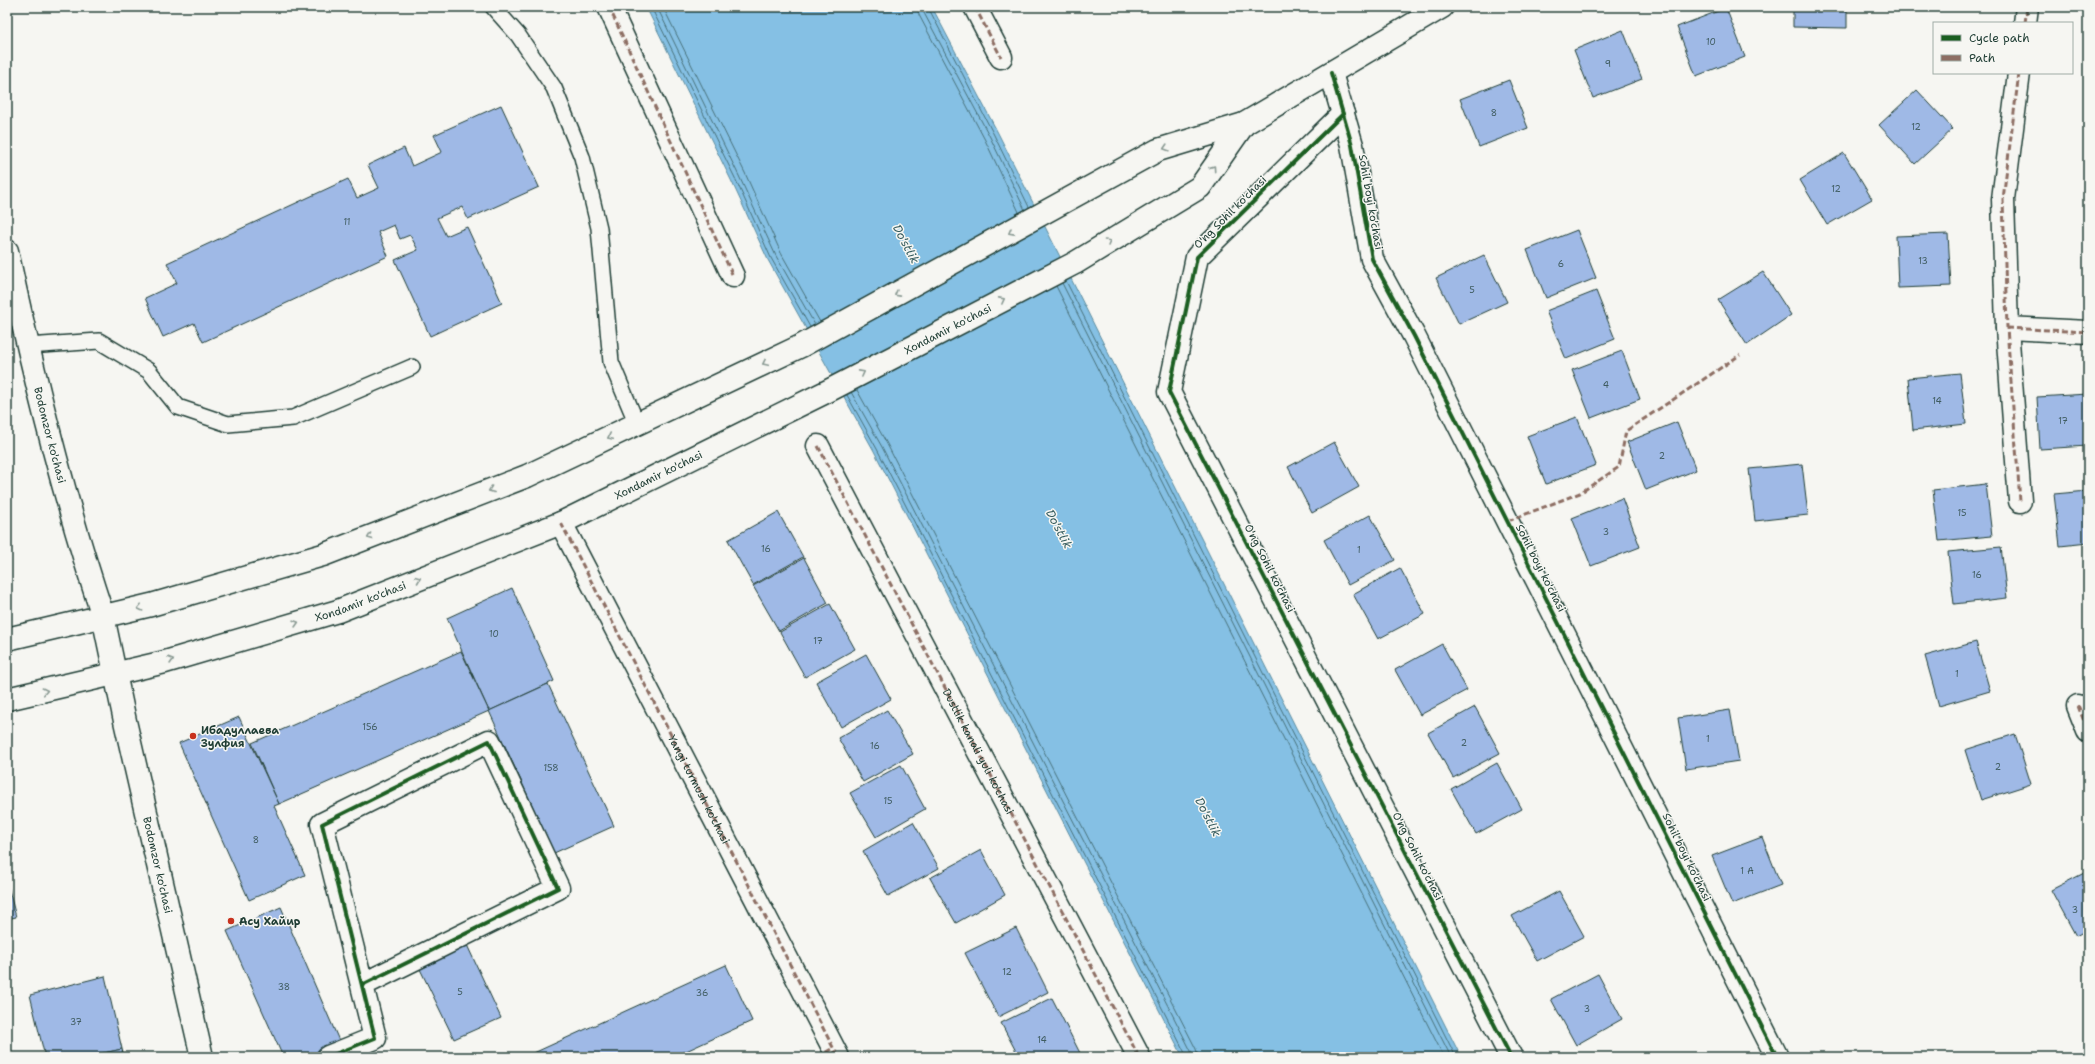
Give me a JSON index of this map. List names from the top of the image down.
{
  "streets": {
    "street": [
      "Sohil boyi ko'chasi",
      "O'ng Sohil ko'chasi",
      "Xondamir ko'chasi",
      "Bodomzor ko'chasi",
      "Dustlik kanali yuli ko'chasi",
      "Yangi turmush ko'chasi"
    ]
  },
  "crossings": [
    ["Sohil boyi ko'chasi", "O'ng Sohil ko'chasi"],
    ["Sohil boyi ko'chasi", "Xondamir ko'chasi"],
    ["Xondamir ko'chasi", "Bodomzor ko'chasi"],
    ["Xondamir ko'chasi", "Yangi turmush ko'chasi"]
  ],
  "water": ["Do'stlik"],
  "places": ["Ибадуллаева Зулфия", "Асу Хайир"],
  "house_numbers": [
    "10",
    "9",
    "8",
    "12",
    "12",
    "11",
    "13",
    "6",
    "5",
    "4",
    "14",
    "17",
    "2",
    "15",
    "3",
    "16",
    "1",
    "16",
    "10",
    "17",
    "1",
    "156",
    "1",
    "2",
    "16",
    "2",
    "158",
    "15",
    "8",
    "1 А",
    "3",
    "12",
    "38",
    "5",
    "36",
    "3",
    "37",
    "14"
  ],
  "legend": ["Cycle path", "Path"]
}
